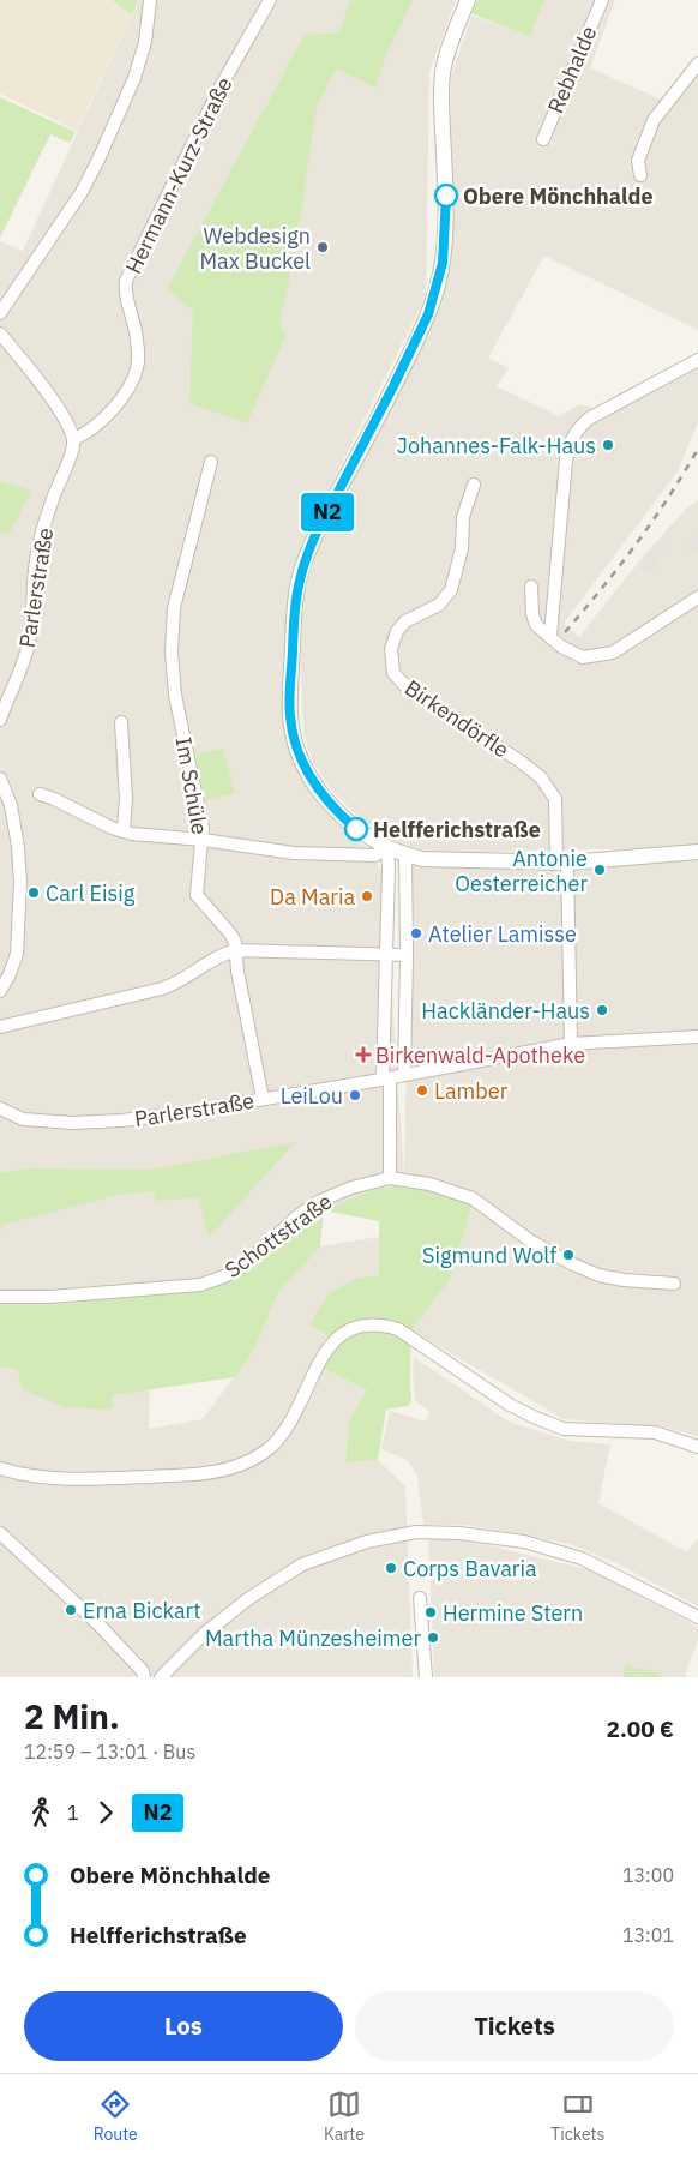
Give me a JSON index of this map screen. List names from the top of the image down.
{
  "streets": {
    "street": [
      "Rebhalde",
      "Hermann-Kurz-Straße",
      "Parlerstraße",
      "Birkendörfle",
      "Im Schüle",
      "Schottstraße"
    ]
  },
  "crossings": [
    ["Hermann-Kurz-Straße", "Parlerstraße"],
    ["Parlerstraße", "Birkendörfle"],
    ["Parlerstraße", "Im Schüle"]
  ],
  "places": {
    "other": [
      "Obere Mönchhalde",
      "Webdesign Max Buckel",
      "Johannes-Falk-Haus",
      "Helfferichstraße",
      "Antonie Oesterreicher",
      "Carl Eisig",
      "Da Maria",
      "Atelier Lamisse",
      "Hackländer-Haus",
      "Lamber",
      "LeiLou",
      "Sigmund Wolf",
      "Corps Bavaria",
      "Erna Bickart",
      "Hermine Stern",
      "Martha Münzesheimer"
    ],
    "health": ["Birkenwald-Apotheke"]
  },
  "lines": ["bus line N2"],
  "page": {
    "on_map": "N2",
    "heading": ["2 Min.", "12:59 – 13:01 · Bus", "2.00 €"],
    "legs": ["1", "N2"],
    "list": [
      {
        "name": "Obere Mönchhalde",
        "value": "13:00"
      },
      {
        "name": "Helfferichstraße",
        "value": "13:01"
      }
    ],
    "buttons": ["Los", "Tickets"],
    "tabs": ["Route", "Karte", "Tickets"]
  }
}
